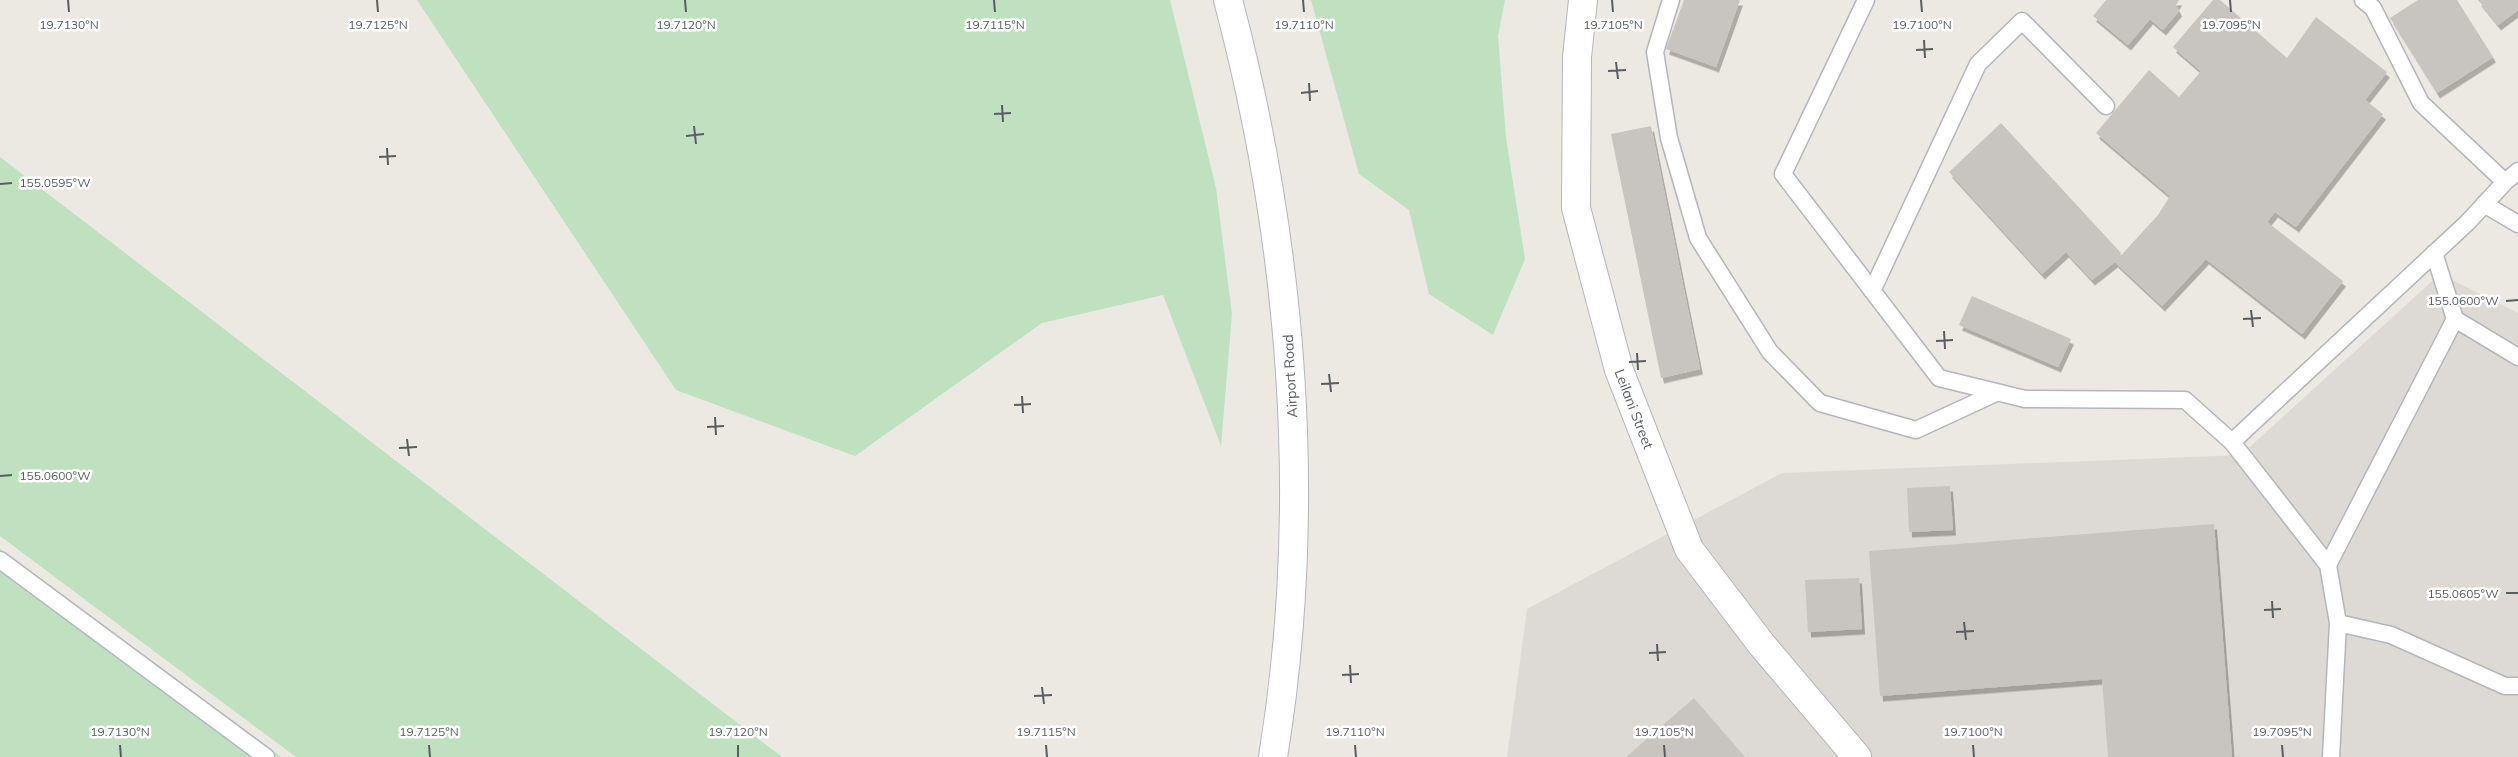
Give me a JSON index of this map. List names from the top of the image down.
{
  "streets": {
    "street": ["Airport Road", "Leilani Street"]
  },
  "coordinates": [
    "19.7130°N",
    "19.7125°N",
    "19.7120°N",
    "19.7115°N",
    "19.7110°N",
    "19.7105°N",
    "19.7100°N",
    "19.7095°N",
    "155.0595°W",
    "155.0600°W",
    "155.0605°W"
  ]
}
